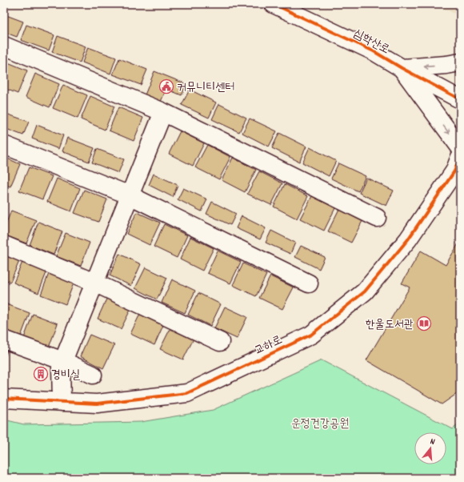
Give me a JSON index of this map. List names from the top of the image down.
{
  "streets": {
    "street": ["심학산로", "교하로"]
  },
  "parks": ["운정건강공원"],
  "places": {
    "public building": ["커뮤니티센터"],
    "library": ["한울도서관"],
    "building": ["경비실"]
  },
  "north": "top"
}
